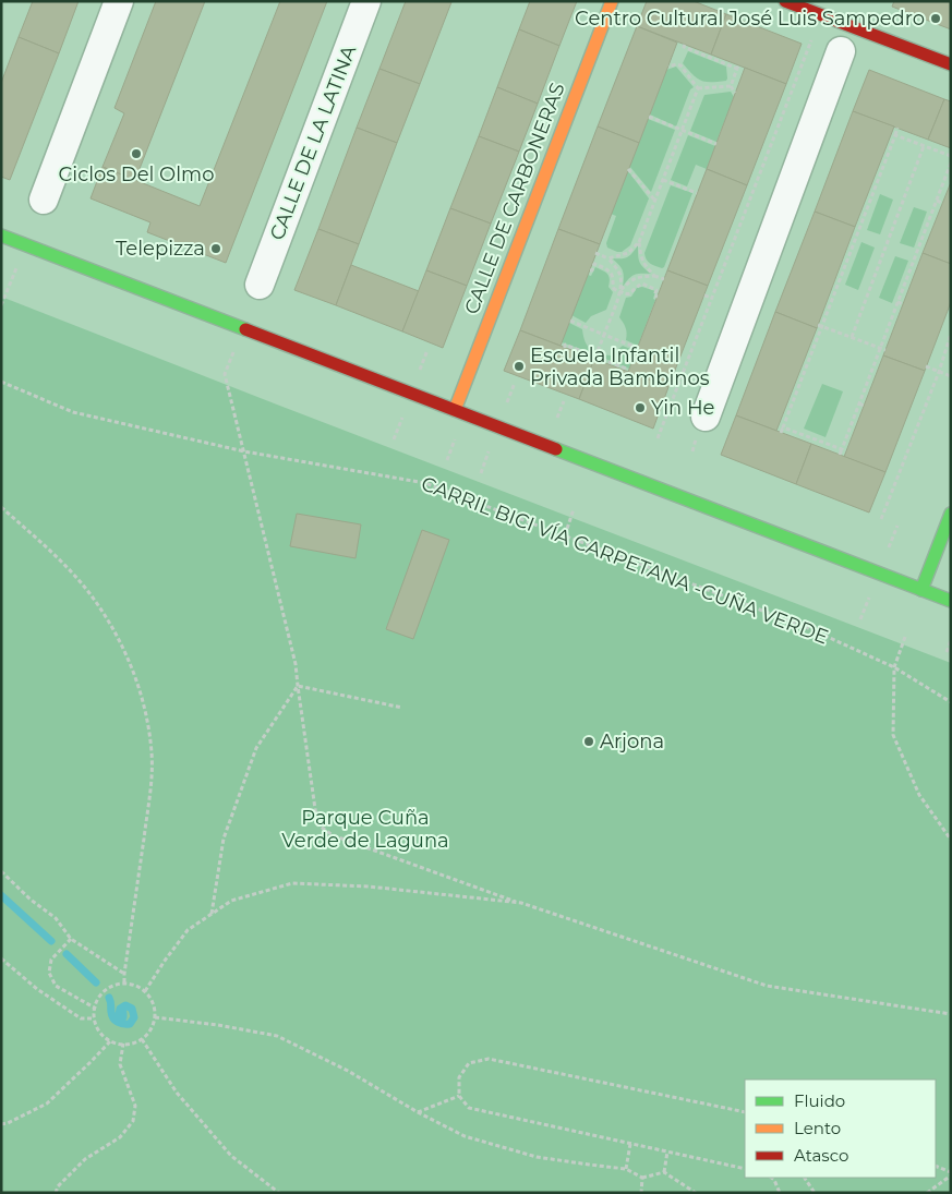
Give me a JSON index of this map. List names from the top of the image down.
{
  "streets": {
    "street": ["CALLE DE LA LATINA", "CALLE DE CARBONERAS"],
    "path": ["CARRIL BICI VÍA CARPETANA -CUÑA VERDE"]
  },
  "parks": ["Parque Cuña Verde de Laguna"],
  "places": [
    "Centro Cultural José Luis Sampedro",
    "Ciclos Del Olmo",
    "Telepizza",
    "Escuela Infantil Privada Bambinos",
    "Yin He",
    "Arjona"
  ],
  "legend": ["Fluido", "Lento", "Atasco"]
}
